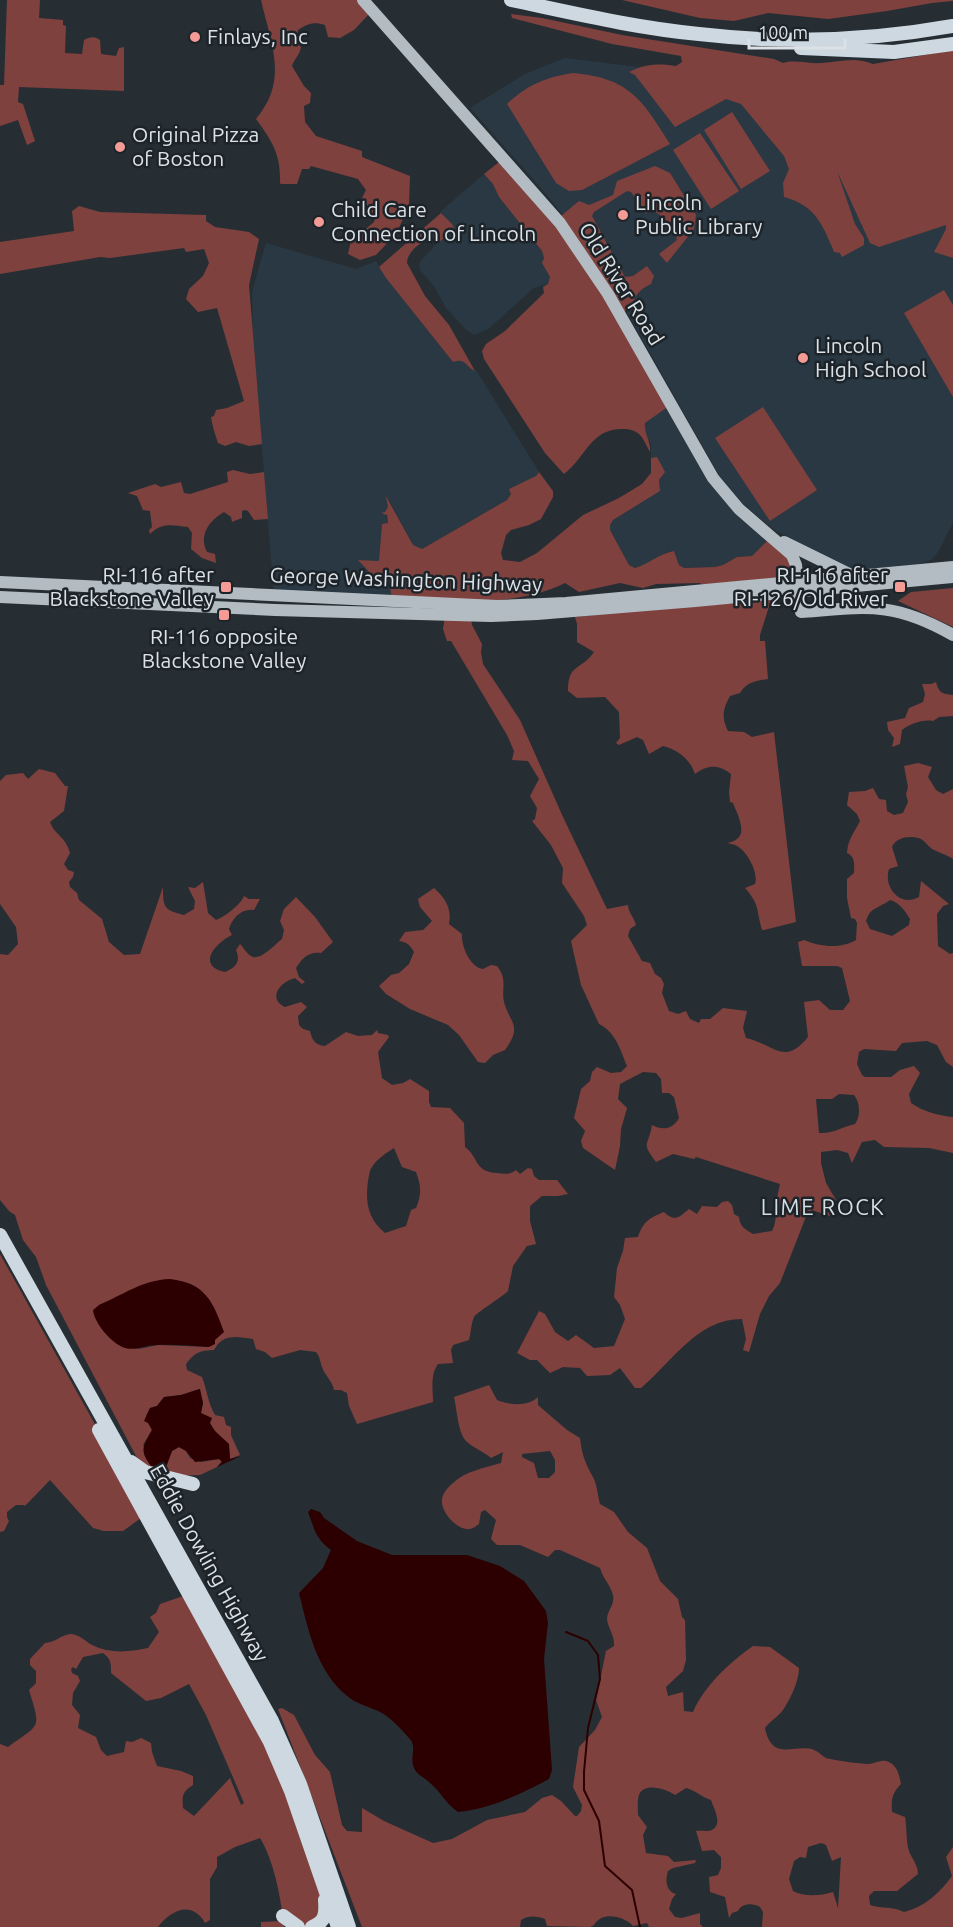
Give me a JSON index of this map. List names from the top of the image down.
{
  "streets": {
    "highway": ["Eddie Dowling Highway"],
    "main road": ["Old River Road", "George Washington Highway"]
  },
  "crossings": [
    ["Old River Road", "George Washington Highway"]
  ],
  "districts": ["LIME ROCK"],
  "places": {
    "other": [
      "Finlays, Inc",
      "Original Pizza of Boston",
      "Lincoln Public Library",
      "Child Care Connection of Lincoln",
      "Lincoln High School"
    ],
    "transit": ["RI-116 after Blackstone Valley", "RI-116 after RI-126/Old River", "RI-116 opposite Blackstone Valley"]
  },
  "scale_bar": "100 m"
}
